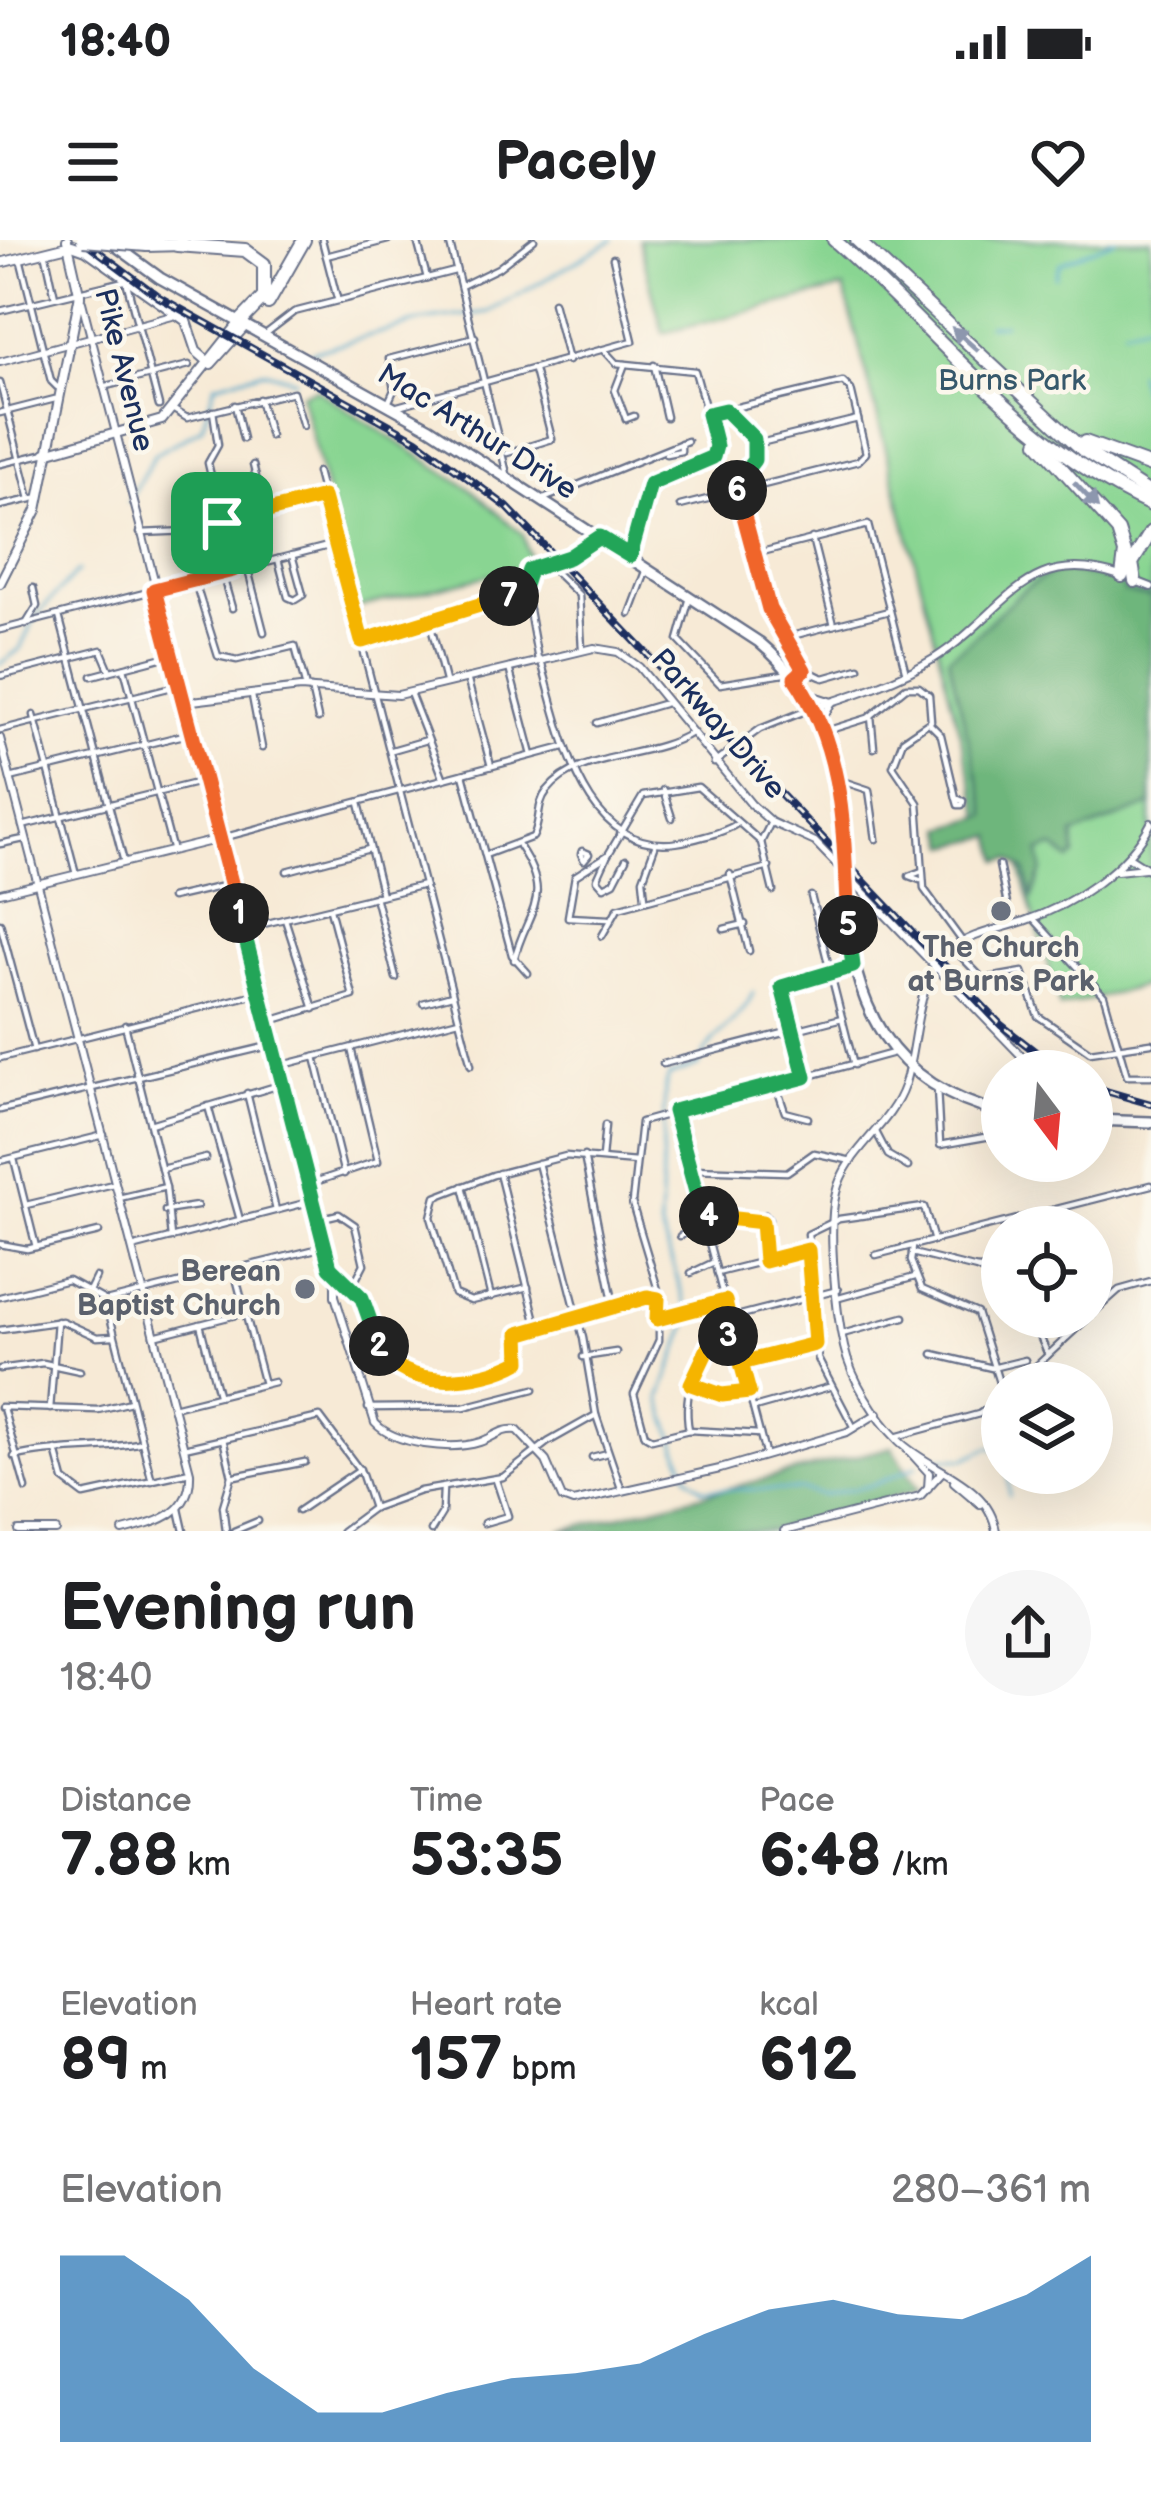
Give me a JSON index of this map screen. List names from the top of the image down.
{
  "streets": {
    "main road": ["Pike Avenue", "Mac Arthur Drive"],
    "street": ["Parkway Drive"]
  },
  "parks": ["Burns Park"],
  "places": ["The Church at Burns Park", "Berean Baptist Church"],
  "north": "bottom",
  "page": {
    "status": "18:40",
    "header": "Pacely",
    "pins": [
      "6",
      "7",
      "1",
      "5",
      "4",
      "3",
      "2"
    ],
    "heading": ["Evening run", "18:40"],
    "stats": [
      ["Distance", "7.88 km"],
      ["Time", "53:35"],
      ["Pace", "6:48 /km"],
      ["Elevation", "89 m"],
      ["Heart rate", "157 bpm"],
      ["kcal", "612"]
    ],
    "chart": ["Elevation", "280–361 m"]
  }
}
